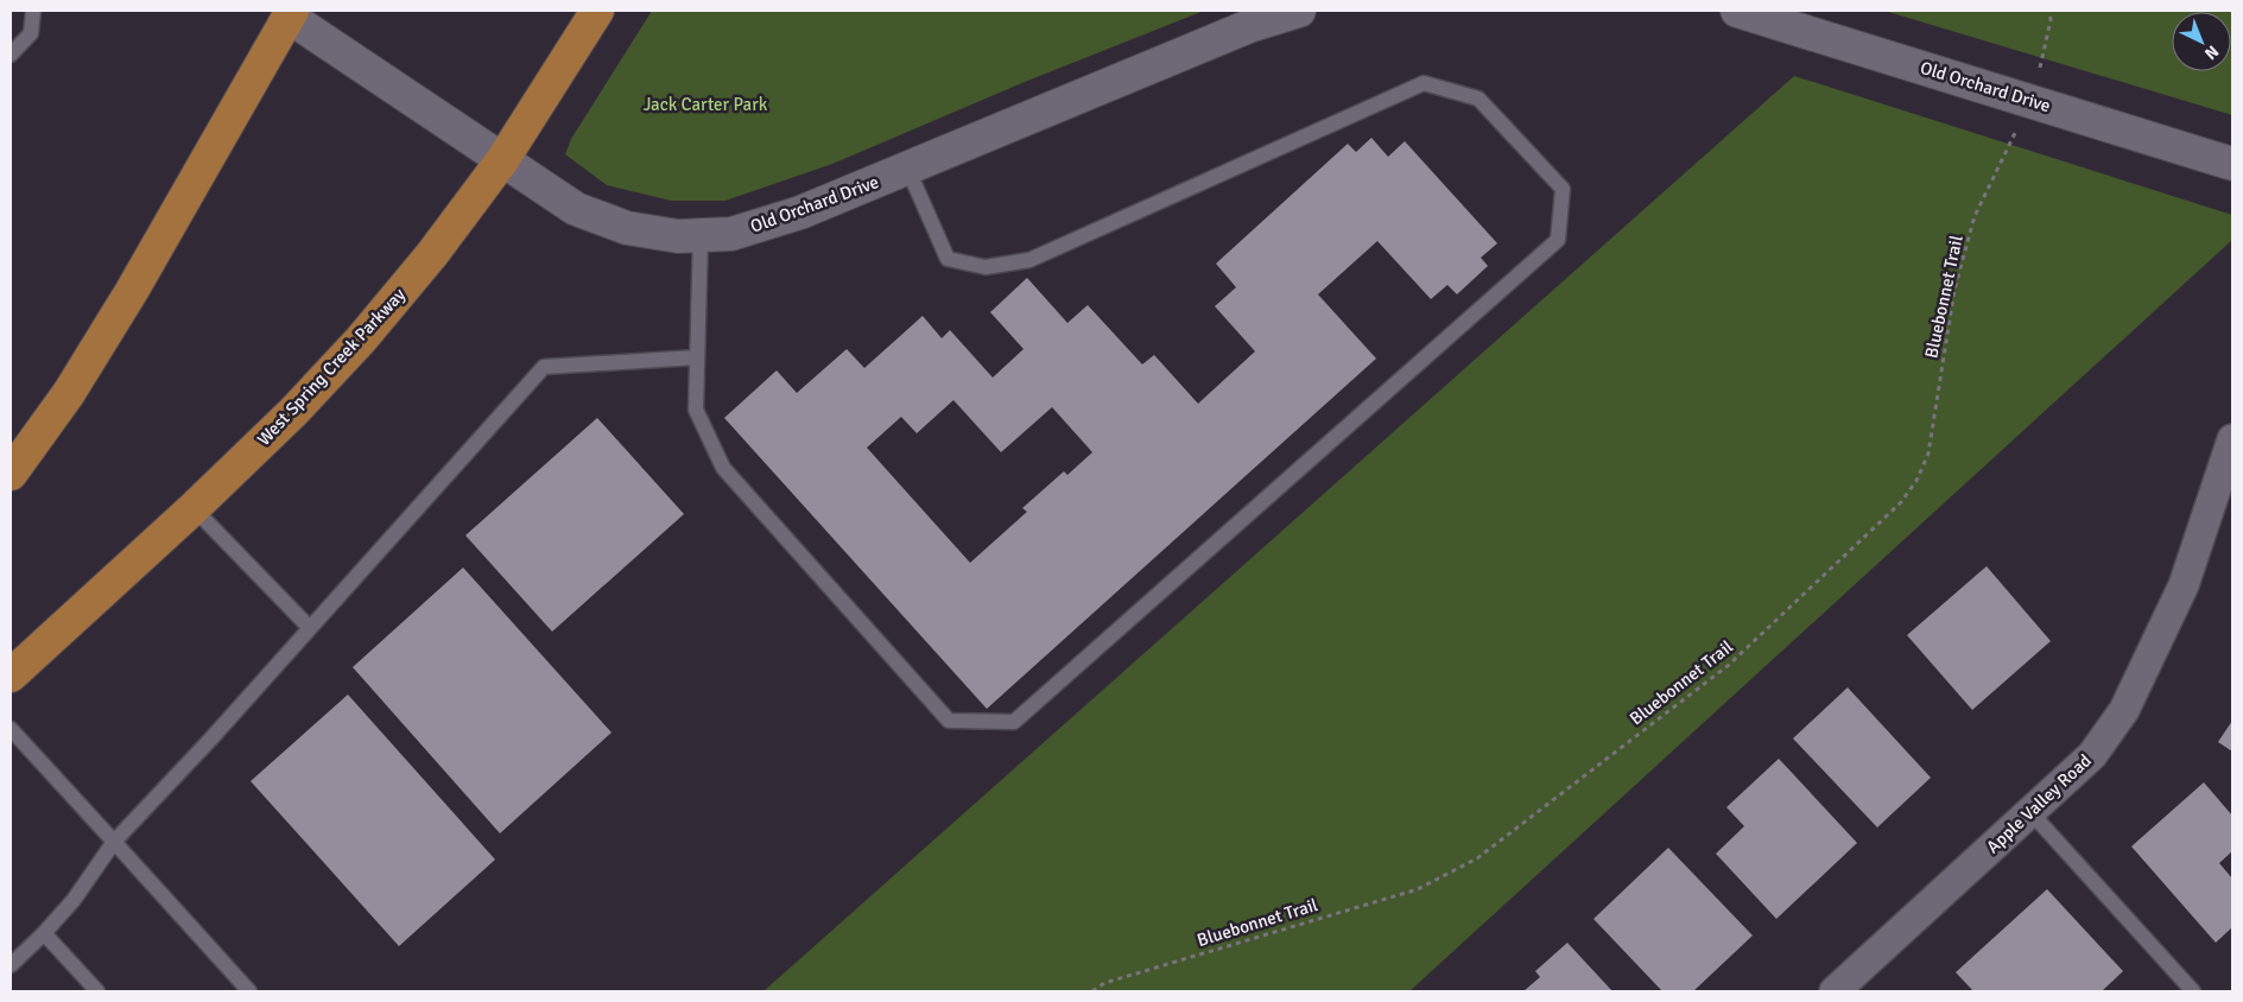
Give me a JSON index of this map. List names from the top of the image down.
{
  "streets": {
    "main road": ["West Spring Creek Parkway"],
    "street": ["Old Orchard Drive", "Apple Valley Road"],
    "path": ["Bluebonnet Trail"]
  },
  "crossings": [
    ["Old Orchard Drive", "West Spring Creek Parkway"]
  ],
  "parks": ["Jack Carter Park"],
  "north": "bottom right"
}
